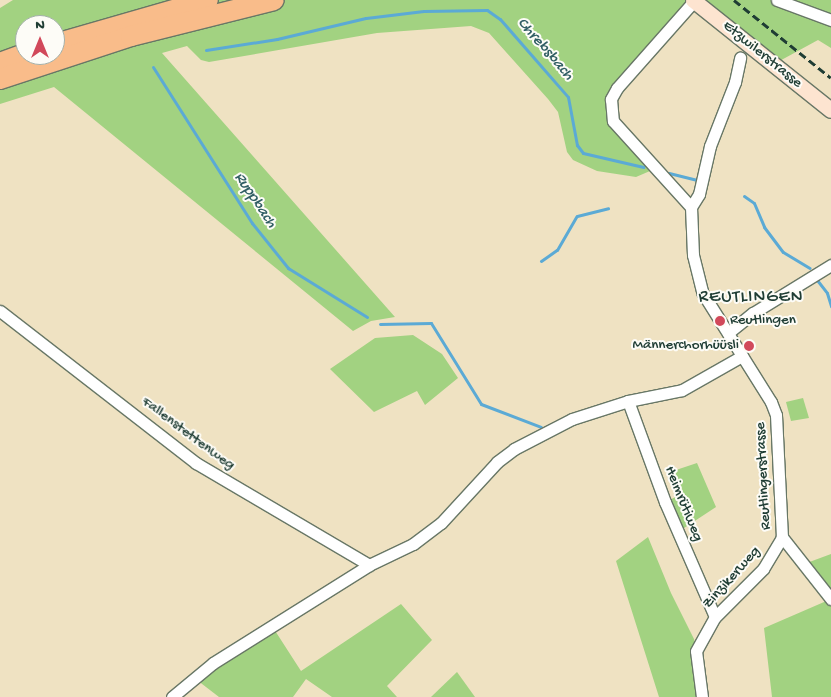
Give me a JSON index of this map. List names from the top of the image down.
{
  "streets": {
    "main road": ["Etzwilerstrasse"],
    "street": [
      "Fallenstettenweg",
      "Reutlingerstrasse",
      "Heimrütiweg",
      "Zinzikerweg"
    ]
  },
  "crossings": [
    ["Reutlingerstrasse", "Zinzikerweg"],
    ["Heimrütiweg", "Zinzikerweg"]
  ],
  "districts": ["REUTLINGEN"],
  "water": ["Chrebsbach", "Ruppbach"],
  "places": ["Reutlingen", "Männerchorhüüsli"],
  "north": "top"
}
